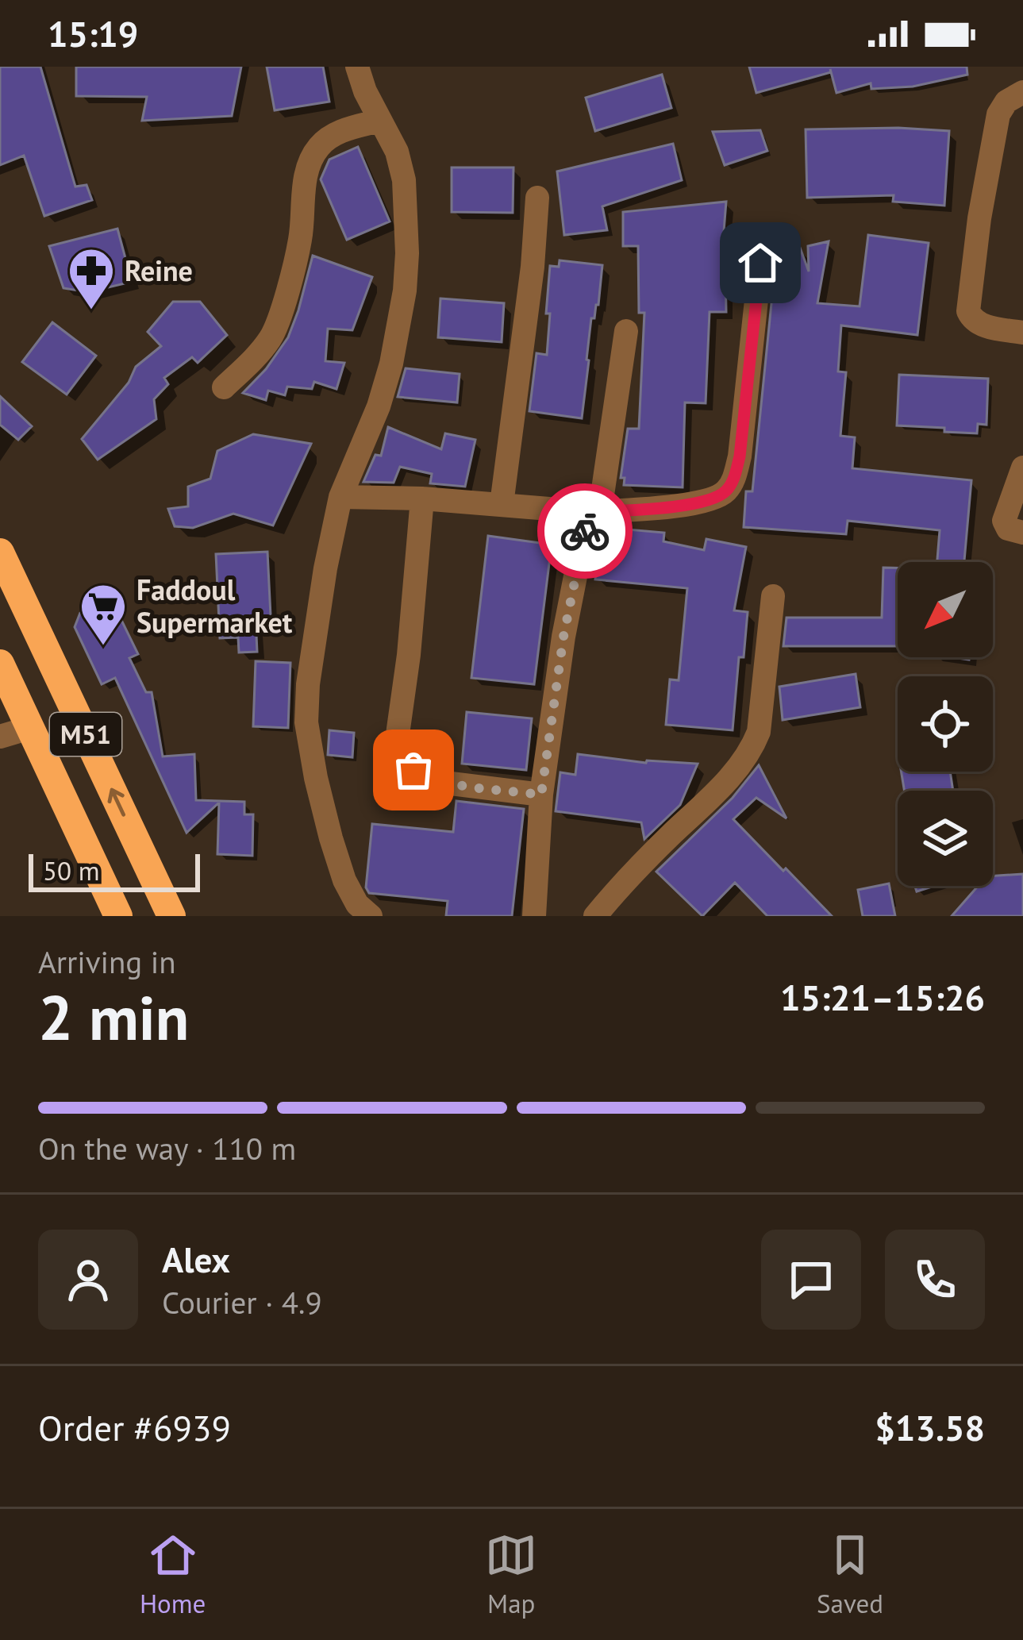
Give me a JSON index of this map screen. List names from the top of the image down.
{
  "streets": {
    "highway": ["M51"]
  },
  "places": {
    "pharmacy": ["Reine"],
    "supermarket": ["Faddoul Supermarket"]
  },
  "scale_bar": "50 m",
  "north": "bottom left",
  "page": {
    "status": "15:19",
    "scale": "50 m",
    "heading": ["2 min", "Arriving in", "15:21–15:26"],
    "panel": [
      "Alex",
      "Courier · 4.9",
      "Order #6939",
      "$13.58"
    ],
    "bar": "On the way · 110 m",
    "tabs": ["Home", "Map", "Saved"]
  }
}
